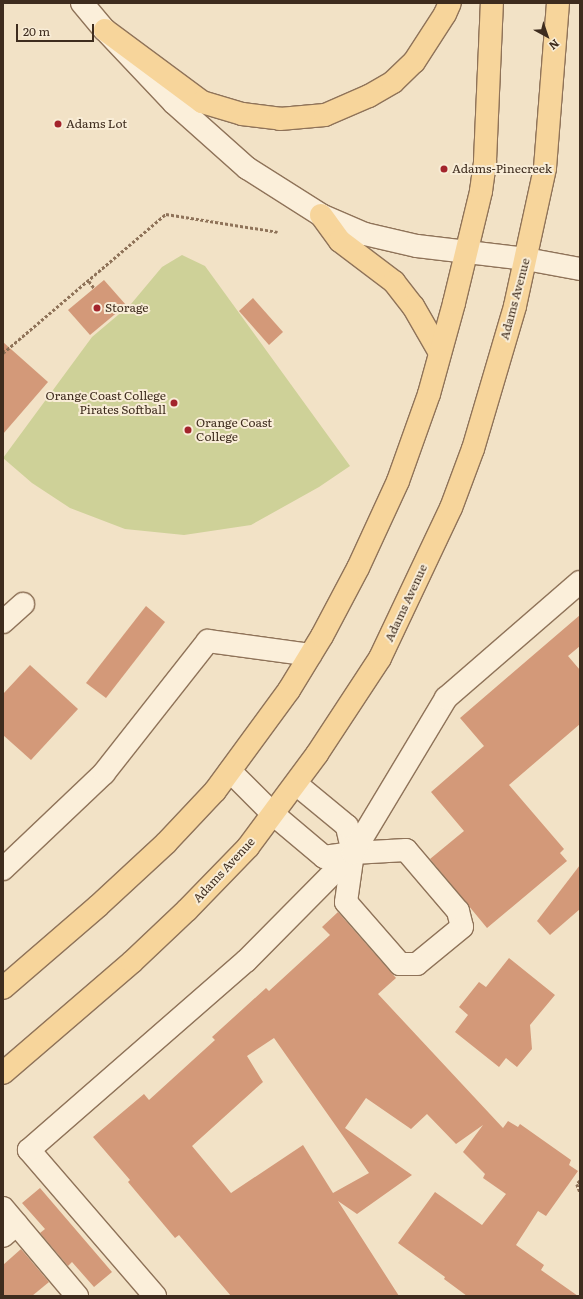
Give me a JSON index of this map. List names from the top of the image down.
{
  "streets": {
    "main road": ["Adams Avenue"]
  },
  "places": [
    "Adams Lot",
    "Adams-Pinecreek",
    "Storage",
    "Orange Coast College Pirates Softball",
    "Orange Coast College"
  ],
  "scale_bar": "20 m",
  "north": "bottom right"
}
